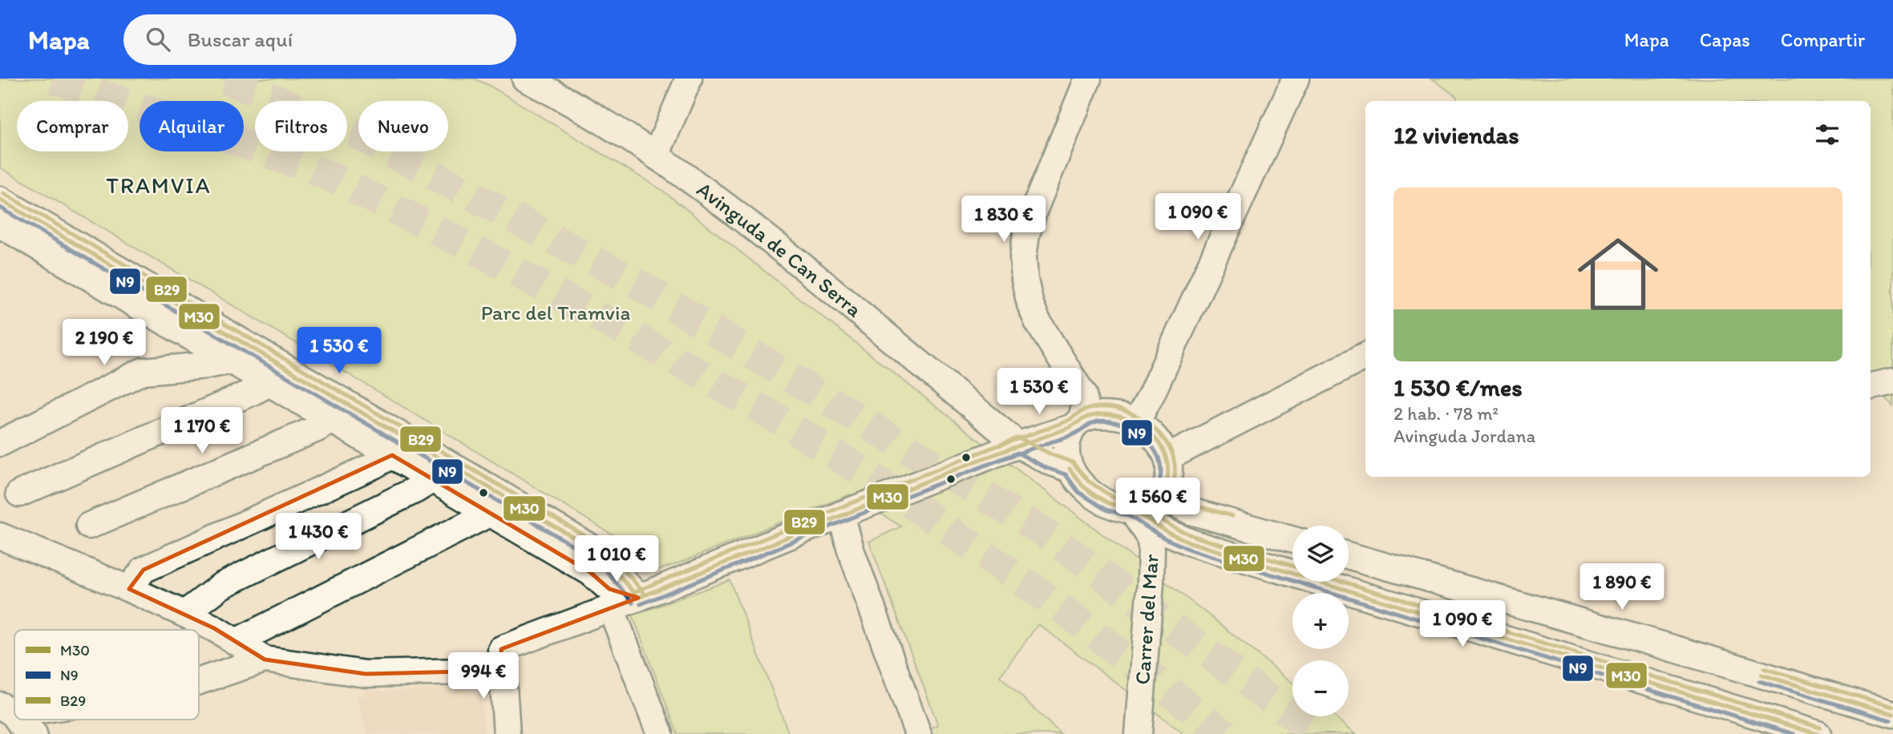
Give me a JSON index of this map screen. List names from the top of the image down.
{
  "streets": {
    "street": ["Avinguda de Can Serra", "Carrer del Mar"]
  },
  "crossings": [
    ["Avinguda de Can Serra", "Carrer del Mar"]
  ],
  "districts": ["TRAMVIA"],
  "parks": ["Parc del Tramvia"],
  "lines": ["transit line B29", "transit line M30", "transit line N9"],
  "legend": ["M30", "N9", "B29"],
  "page": {
    "header": "Mapa",
    "search": "Buscar aquí",
    "nav": ["Mapa", "Capas", "Compartir"],
    "chip": [
      "Comprar",
      "Alquilar",
      "Filtros",
      "Nuevo"
    ],
    "heading": "12 viviendas",
    "list": [
      {
        "name": "1 530 €/mes",
        "note": "2 hab. · 78 m² · Avinguda Jordana"
      }
    ],
    "price": [
      "1 090 €",
      "1 830 €",
      "2 190 €",
      "1 530 €",
      "1 530 €",
      "1 170 €",
      "1 560 €",
      "1 430 €",
      "1 010 €",
      "1 890 €",
      "1 090 €",
      "994 €"
    ],
    "map_buttons": ["+", "−"]
  }
}
